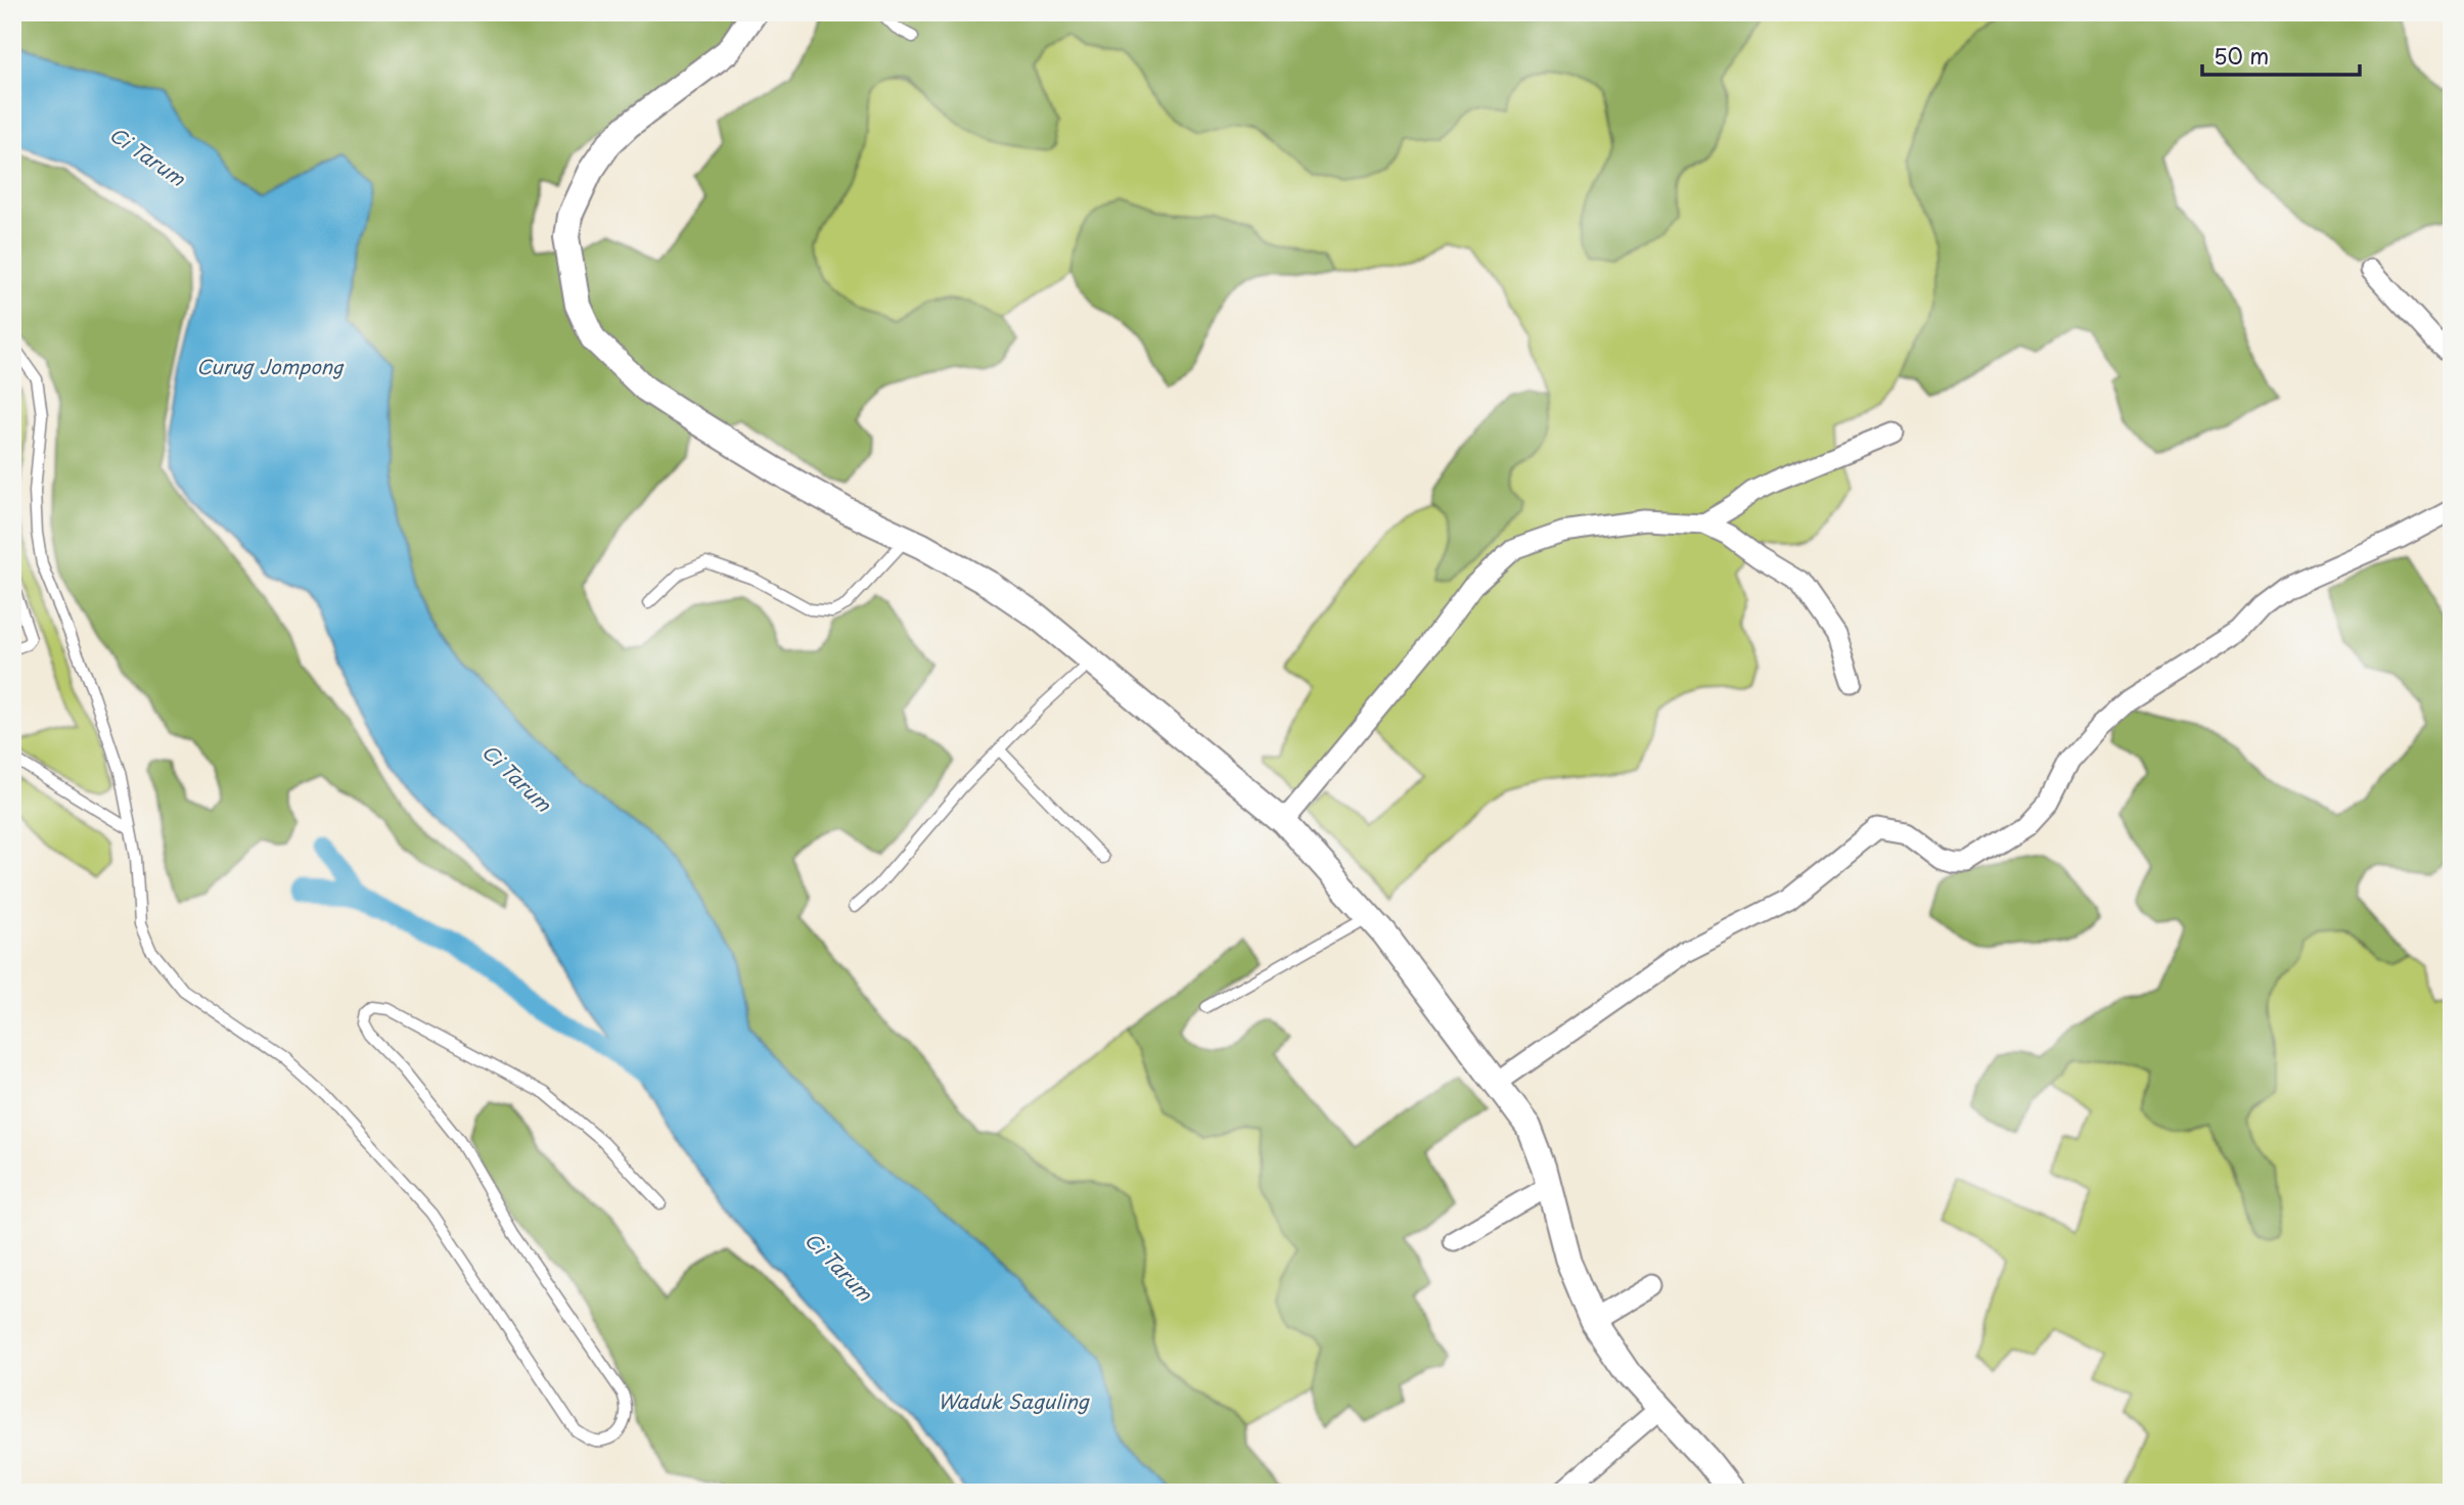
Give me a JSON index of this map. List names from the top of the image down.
{
  "water": ["Ci Tarum", "Curug Jompong", "Waduk Saguling"],
  "scale_bar": "50 m"
}
